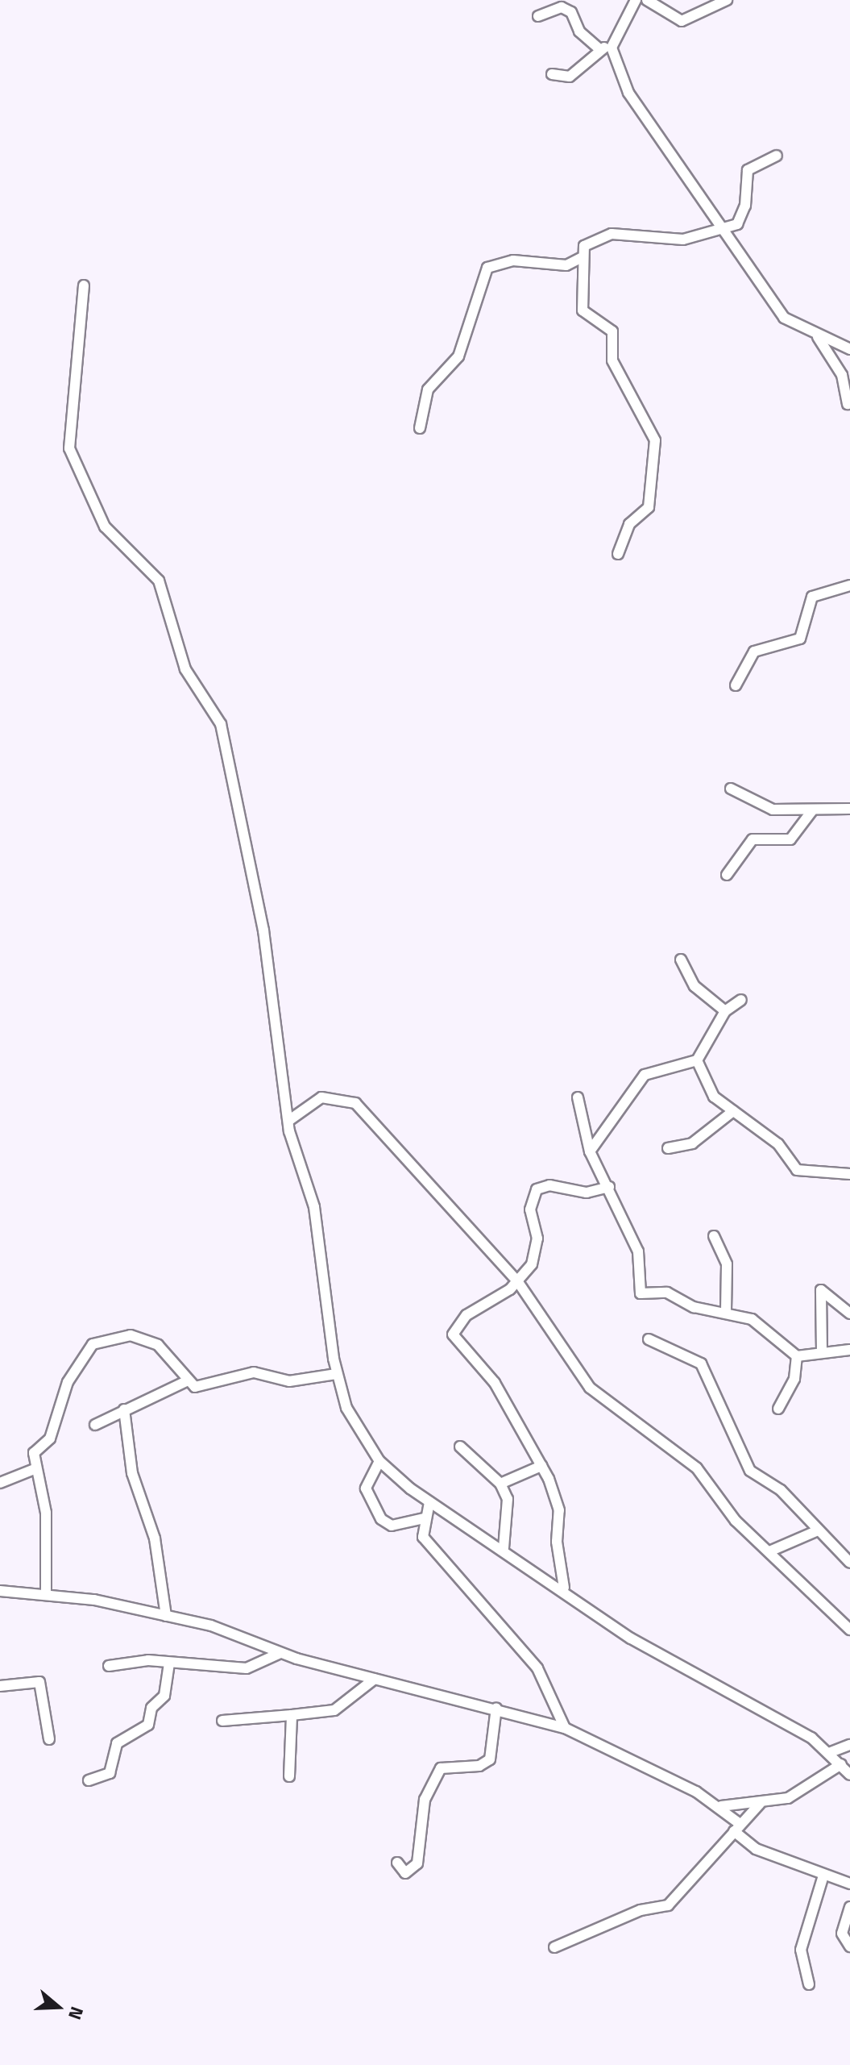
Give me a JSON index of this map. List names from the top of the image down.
{
  "north": "right"
}
